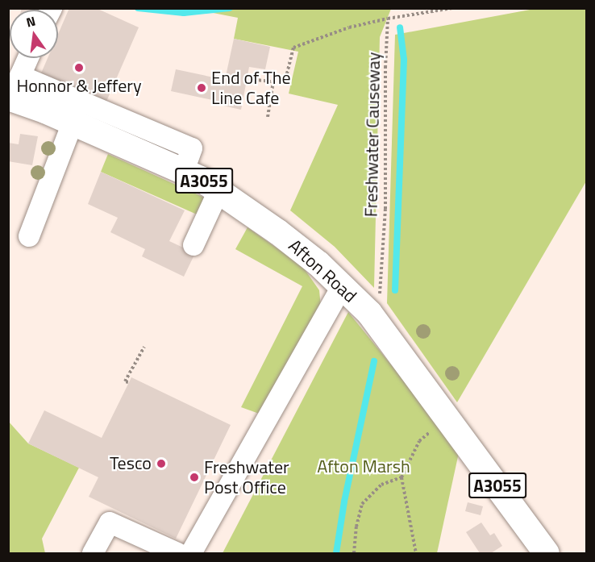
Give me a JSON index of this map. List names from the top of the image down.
{
  "streets": {
    "main road": ["A3055", "Afton Road"],
    "path": ["Freshwater Causeway"]
  },
  "crossings": [
    ["Freshwater Causeway", "Afton Road"]
  ],
  "parks": ["Afton Marsh"],
  "places": [
    "Honnor & Jeffery",
    "End of The Line Cafe",
    "Tesco",
    "Freshwater Post Office"
  ],
  "north": "top"
}
